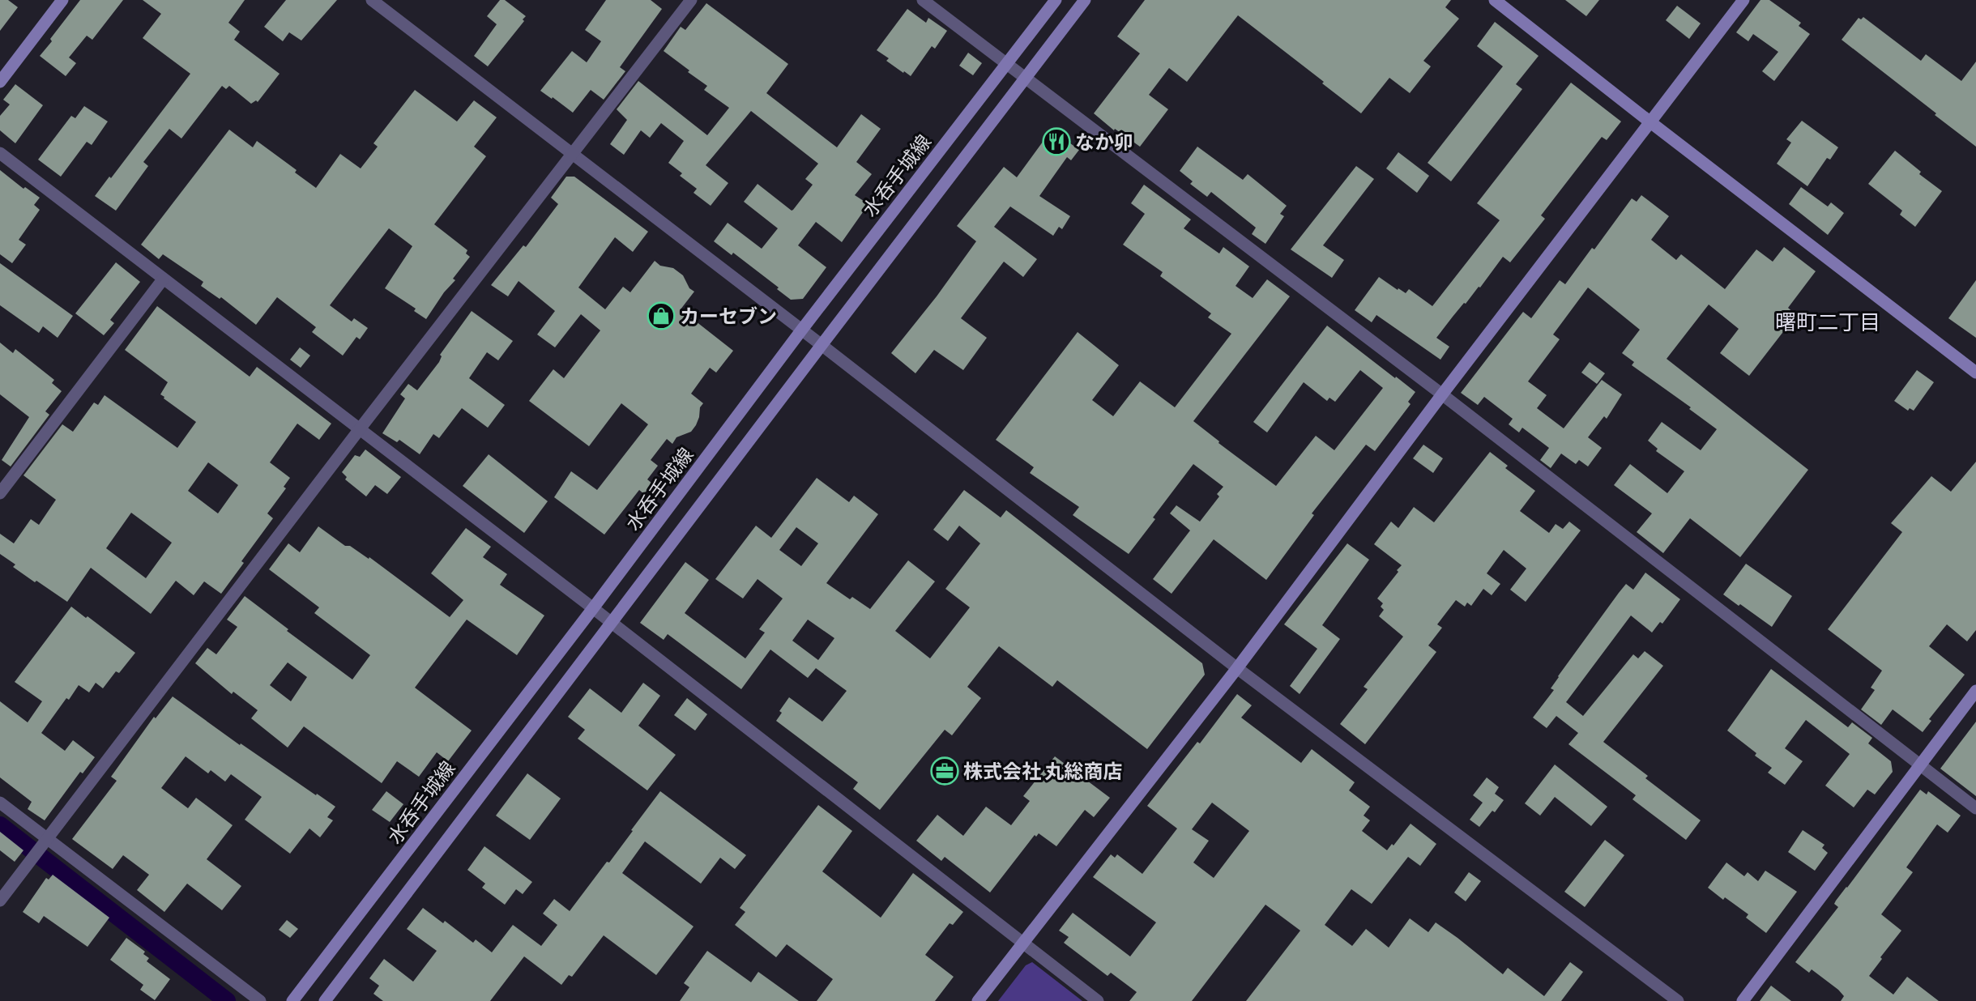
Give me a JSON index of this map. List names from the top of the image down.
{
  "streets": {
    "main road": ["水呑手城線"]
  },
  "districts": ["曙町二丁目"],
  "places": {
    "restaurant": ["なか卯"],
    "shop": ["カーセブン"],
    "office": ["株式会社 丸総商店"]
  }
}
